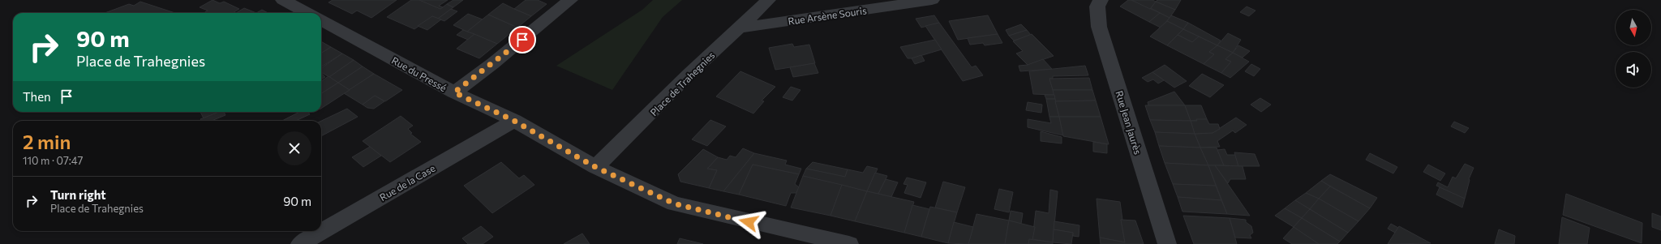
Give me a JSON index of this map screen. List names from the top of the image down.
{
  "streets": {
    "street": [
      "Rue Arsène Souris",
      "Rue du Pressé",
      "Place de Trahegnies",
      "Rue Jean Jaurès",
      "Rue de la Case"
    ]
  },
  "crossings": [
    ["Rue Arsène Souris", "Place de Trahegnies"],
    ["Rue du Pressé", "Place de Trahegnies"],
    ["Rue du Pressé", "Rue de la Case"]
  ],
  "north": "bottom",
  "page": {
    "turn": ["90 m", "Place de Trahegnies"],
    "then": "Then",
    "heading": ["2 min", "110 m · 07:47"],
    "list": [
      {
        "name": "Turn right",
        "note": "Place de Trahegnies",
        "value": "90 m"
      }
    ]
  }
}
